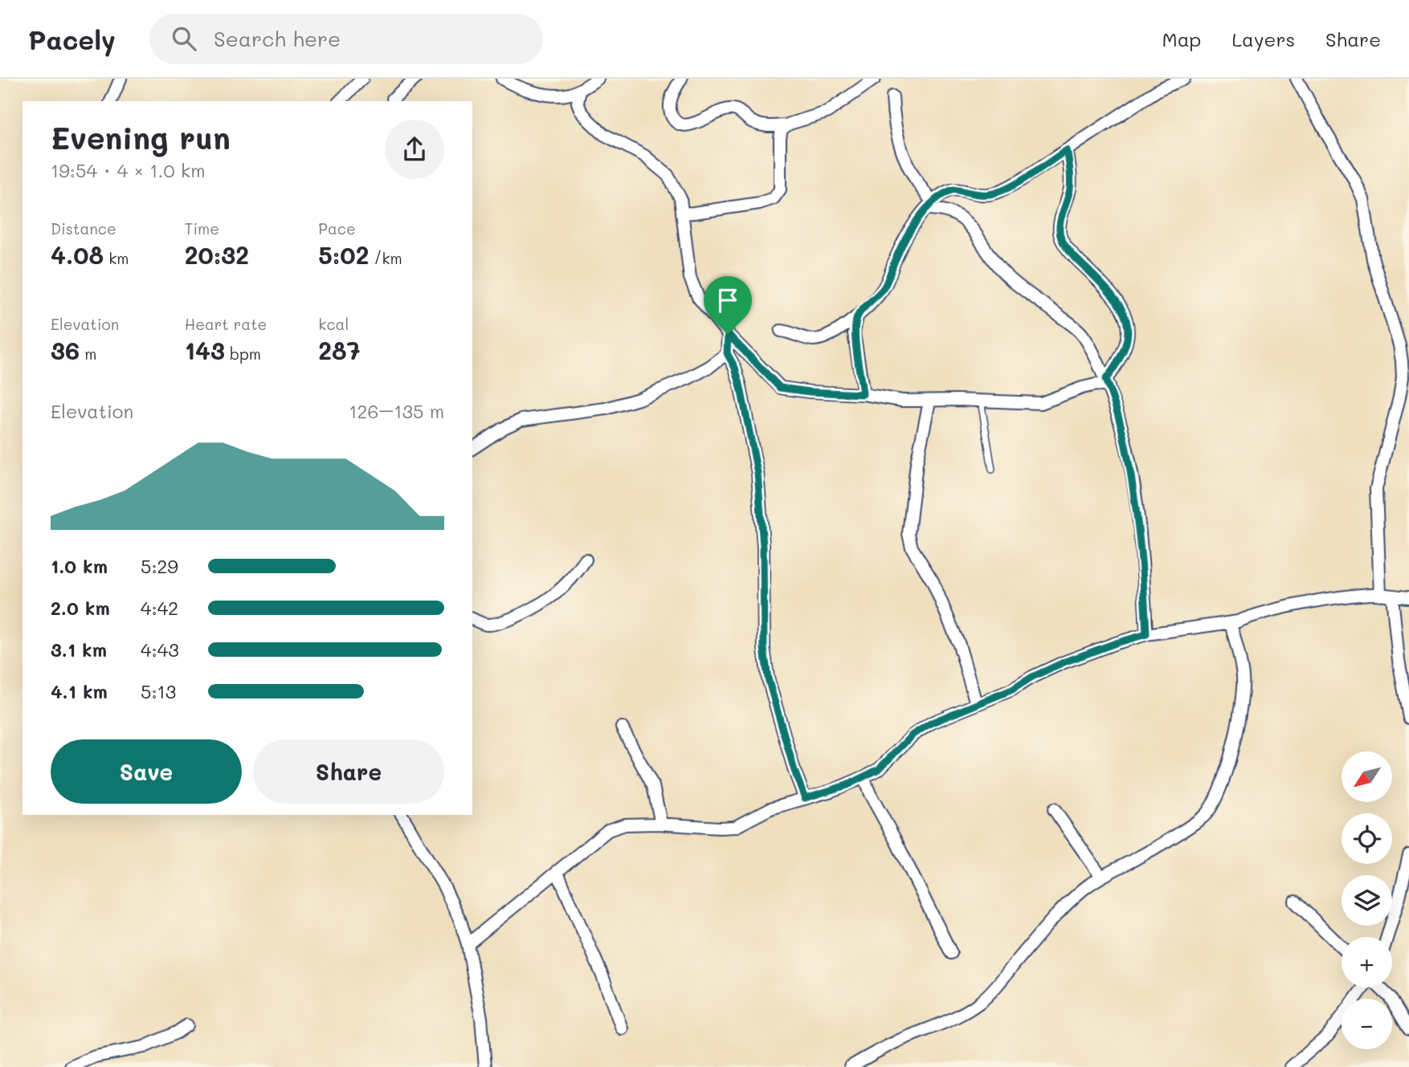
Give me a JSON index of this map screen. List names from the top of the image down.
{
  "north": "bottom left",
  "page": {
    "header": "Pacely",
    "search": "Search here",
    "nav": ["Map", "Layers", "Share"],
    "heading": ["Evening run", "19:54 · 4 × 1.0 km"],
    "stats": [
      ["Distance", "4.08 km"],
      ["Time", "20:32"],
      ["Pace", "5:02 /km"],
      ["Elevation", "36 m"],
      ["Heart rate", "143 bpm"],
      ["kcal", "287"]
    ],
    "chart": ["Elevation", "126–135 m"],
    "list": [
      {
        "name": "1.0 km",
        "note": "5:29"
      },
      {
        "name": "2.0 km",
        "note": "4:42"
      },
      {
        "name": "3.1 km",
        "note": "4:43"
      },
      {
        "name": "4.1 km",
        "note": "5:13"
      }
    ],
    "buttons": ["Save", "Share"],
    "map_buttons": ["+", "−"]
  }
}
